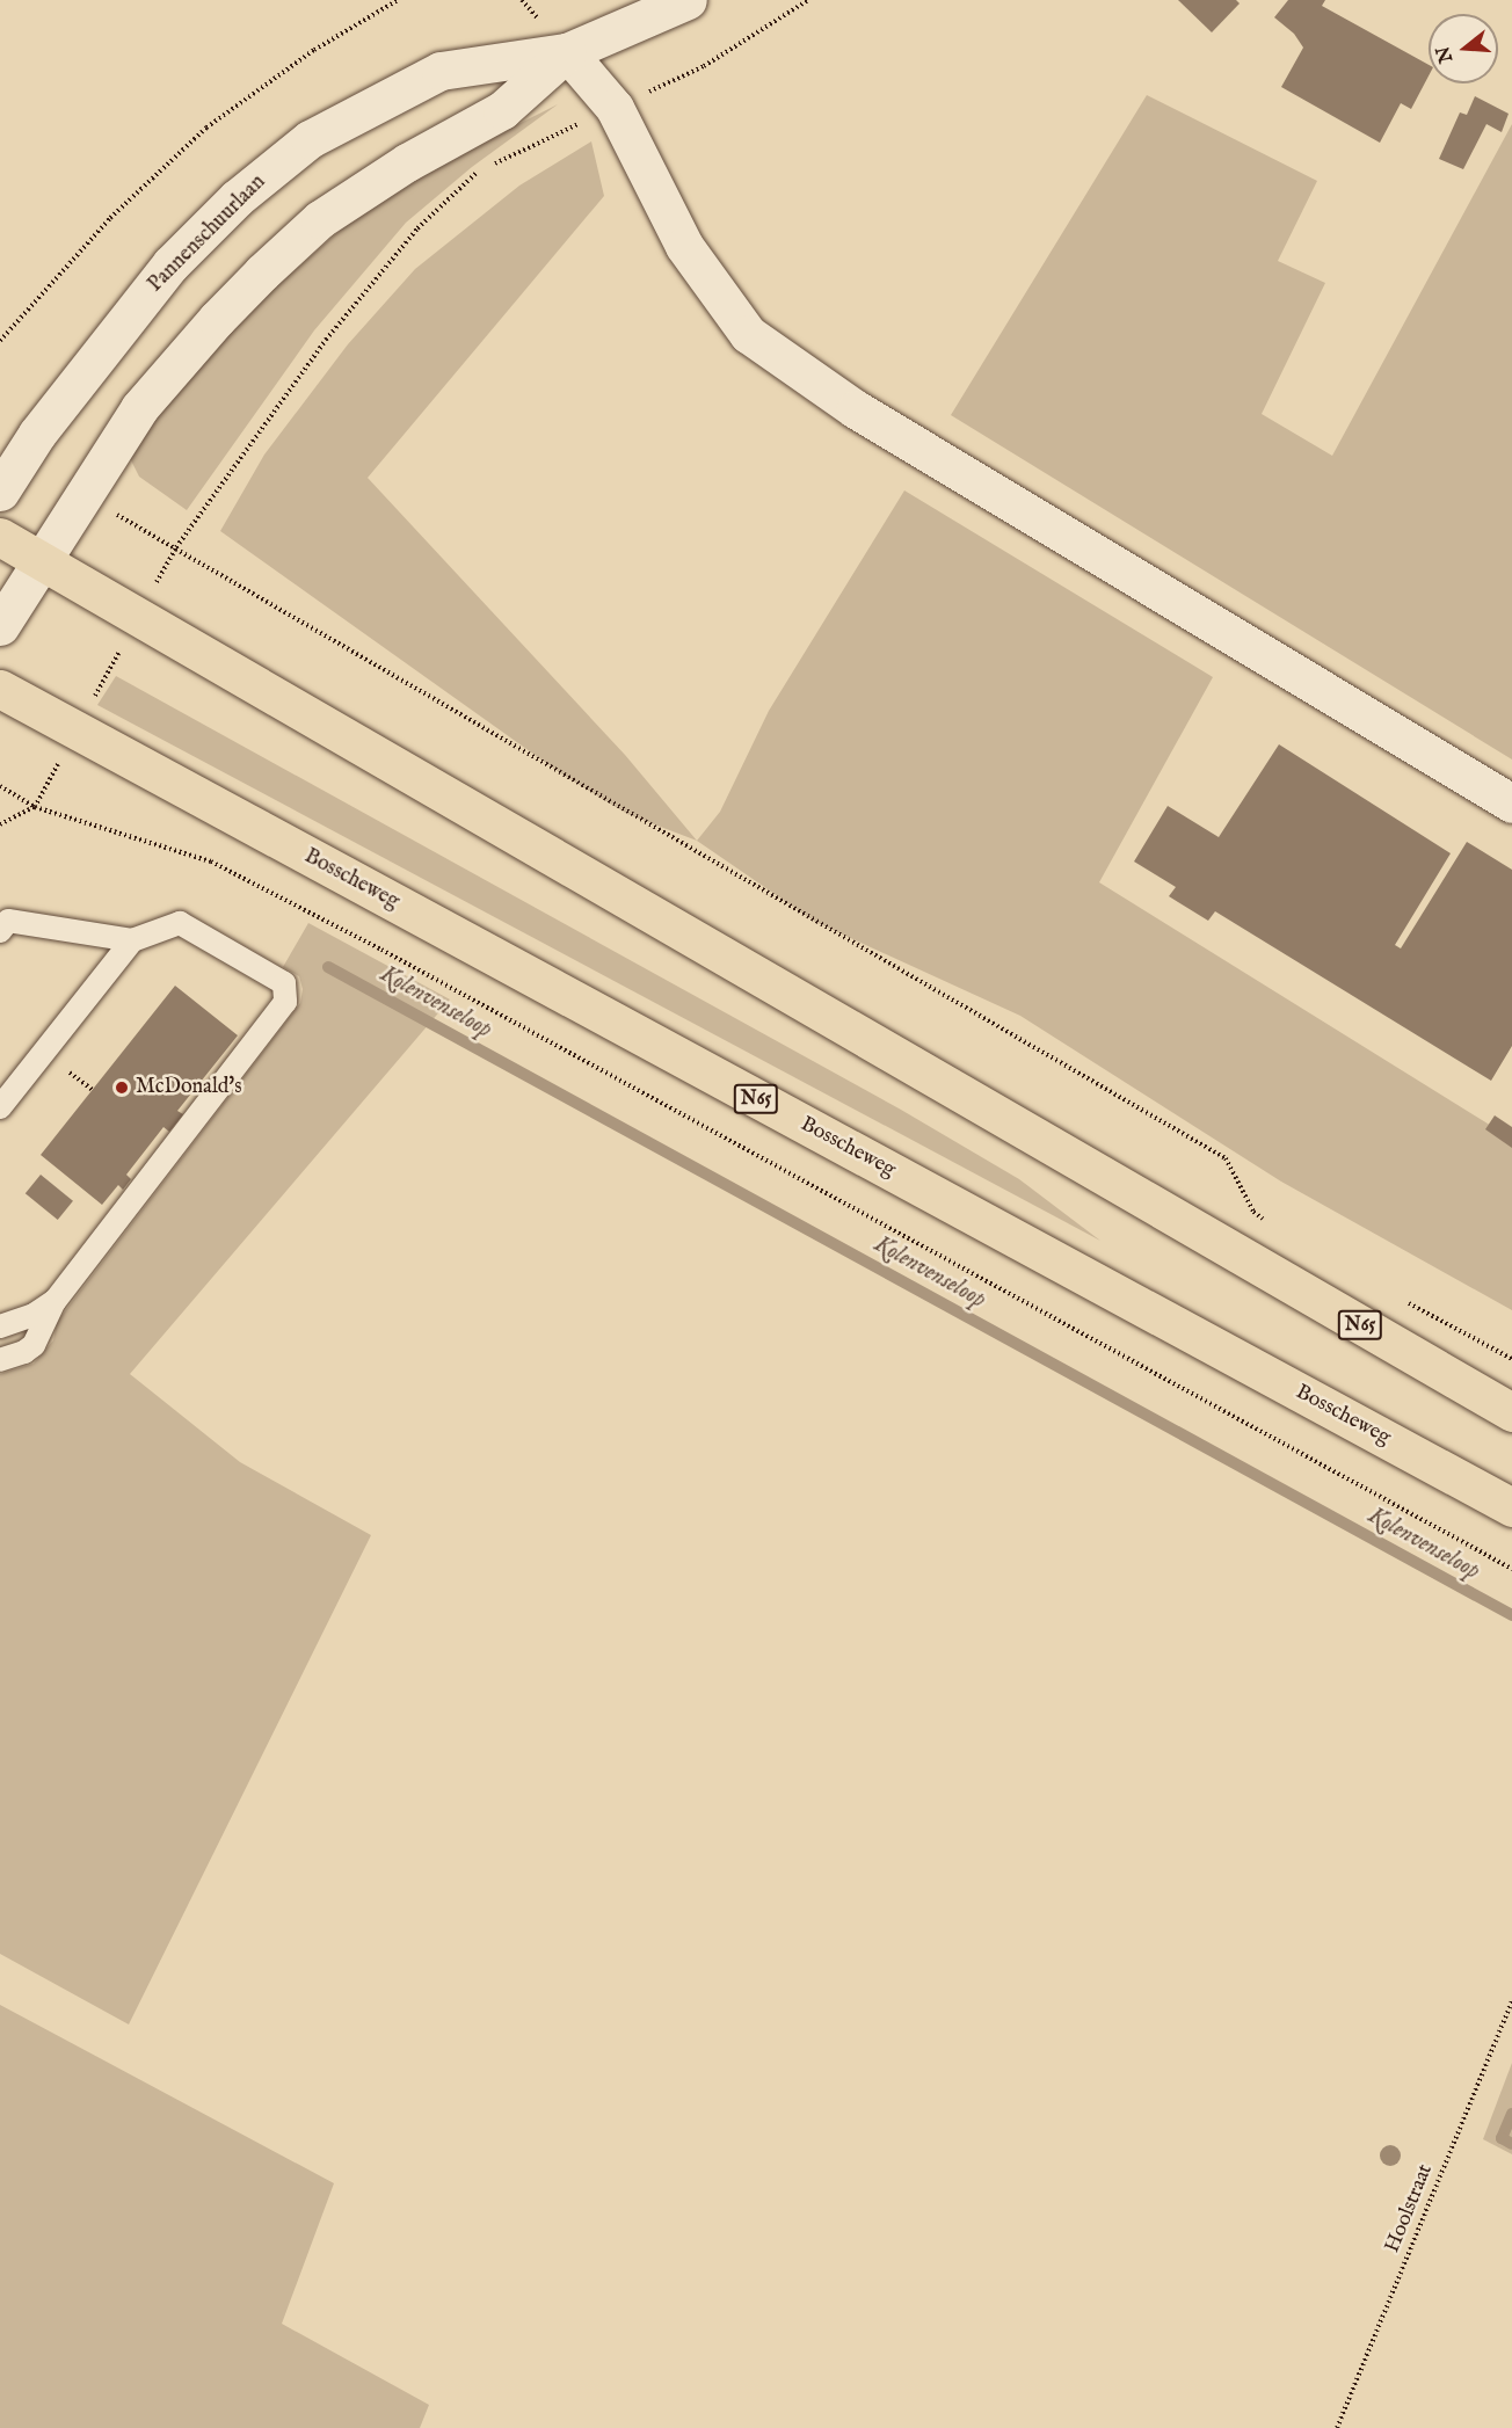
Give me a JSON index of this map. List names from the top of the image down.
{
  "streets": {
    "main road": ["Pannenschuurlaan", "Bosscheweg", "N65"],
    "path": ["Hoolstraat"]
  },
  "crossings": [
    ["Pannenschuurlaan", "N65"]
  ],
  "water": ["Kolenvenseloop"],
  "places": ["McDonald's"],
  "north": "left"
}
